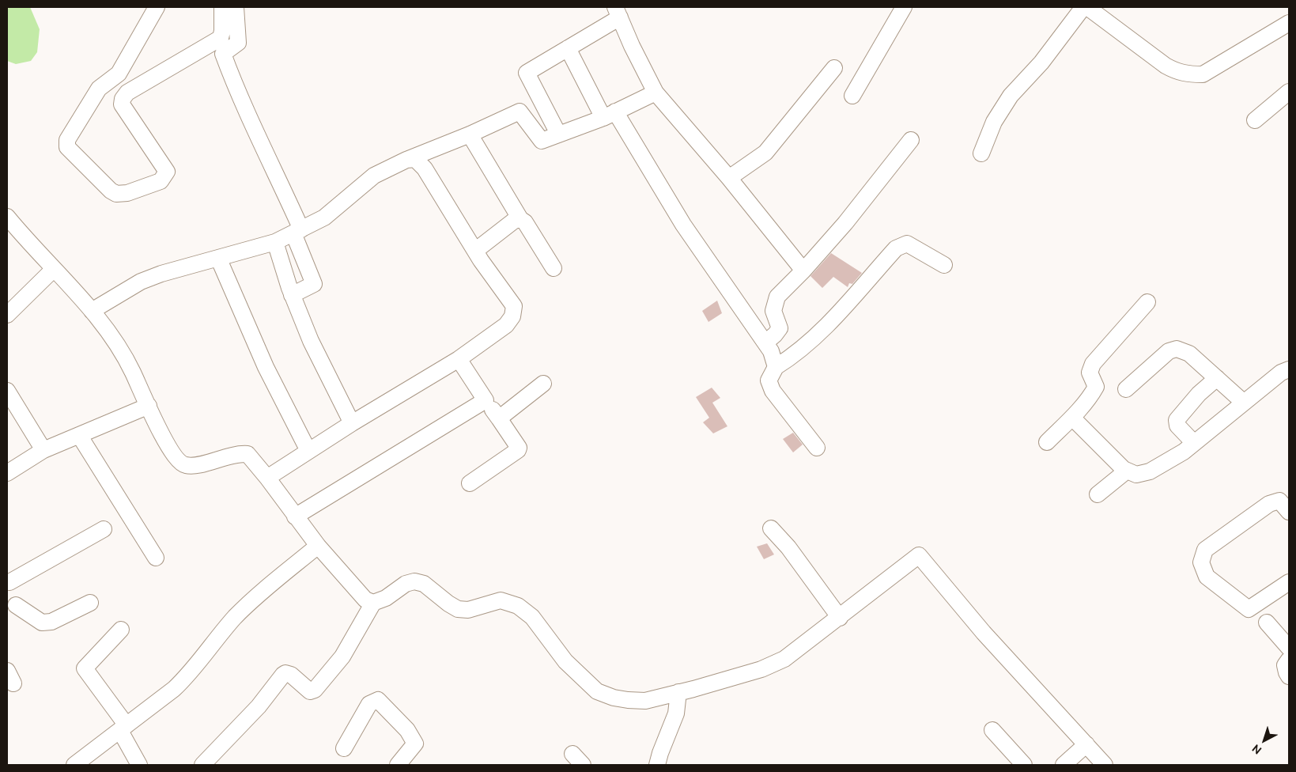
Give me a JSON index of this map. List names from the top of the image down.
{
  "north": "bottom left"
}
